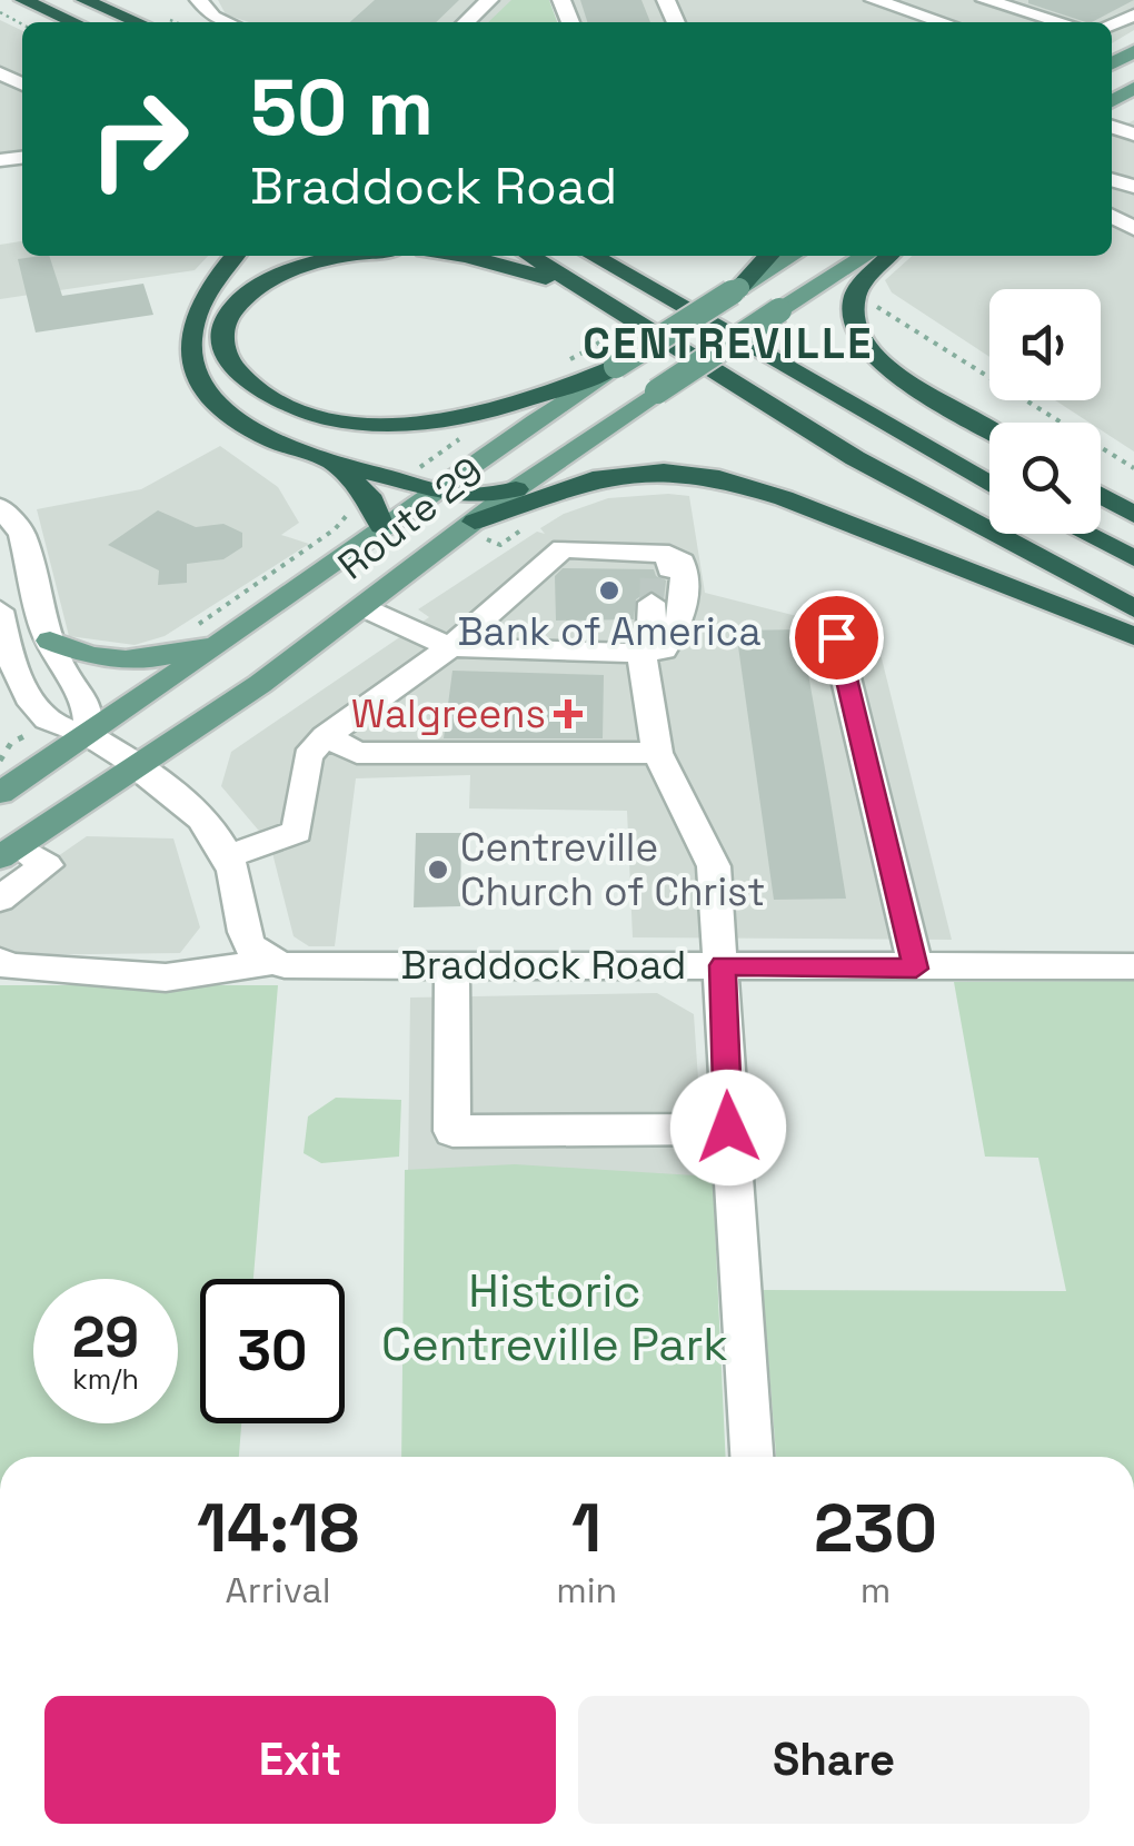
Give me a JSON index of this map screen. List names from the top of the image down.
{
  "streets": {
    "main road": ["Route 29"],
    "street": ["Braddock Road"]
  },
  "districts": ["CENTREVILLE"],
  "parks": ["Historic Centreville Park"],
  "places": {
    "other": ["Bank of America", "Centreville Church of Christ"],
    "health": ["Walgreens"]
  },
  "page": {
    "turn": ["50 m", "Braddock Road"],
    "speed": "29 km/h",
    "limit": "30",
    "eta": [
      "14:18",
      "Arrival",
      "1",
      "min",
      "230",
      "m"
    ],
    "buttons": ["Exit", "Share"]
  }
}
